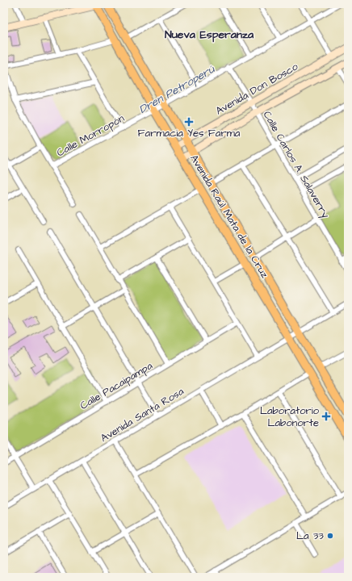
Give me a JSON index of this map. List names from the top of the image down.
{
  "streets": {
    "main road": ["Avenida Raúl Mata de la Cruz"],
    "street": [
      "Avenida Don Bosco",
      "Calle Morropón",
      "Calle Carlos A. Salaverry",
      "Calle Pacaipampa",
      "Avenida Santa Rosa"
    ]
  },
  "crossings": [
    ["Avenida Don Bosco", "Calle Carlos A. Salaverry"],
    ["Avenida Don Bosco", "Avenida Raúl Mata de la Cruz"],
    ["Calle Morropón", "Calle Carlos A. Salaverry"],
    ["Calle Morropón", "Avenida Raúl Mata de la Cruz"],
    ["Avenida Raúl Mata de la Cruz", "Avenida Santa Rosa"]
  ],
  "districts": ["Nueva Esperanza"],
  "water": ["Dren Petroperú"],
  "places": {
    "health": ["Farmacia Yes Farma", "Laboratorio Labonorte"],
    "other": ["La 33"]
  }
}
